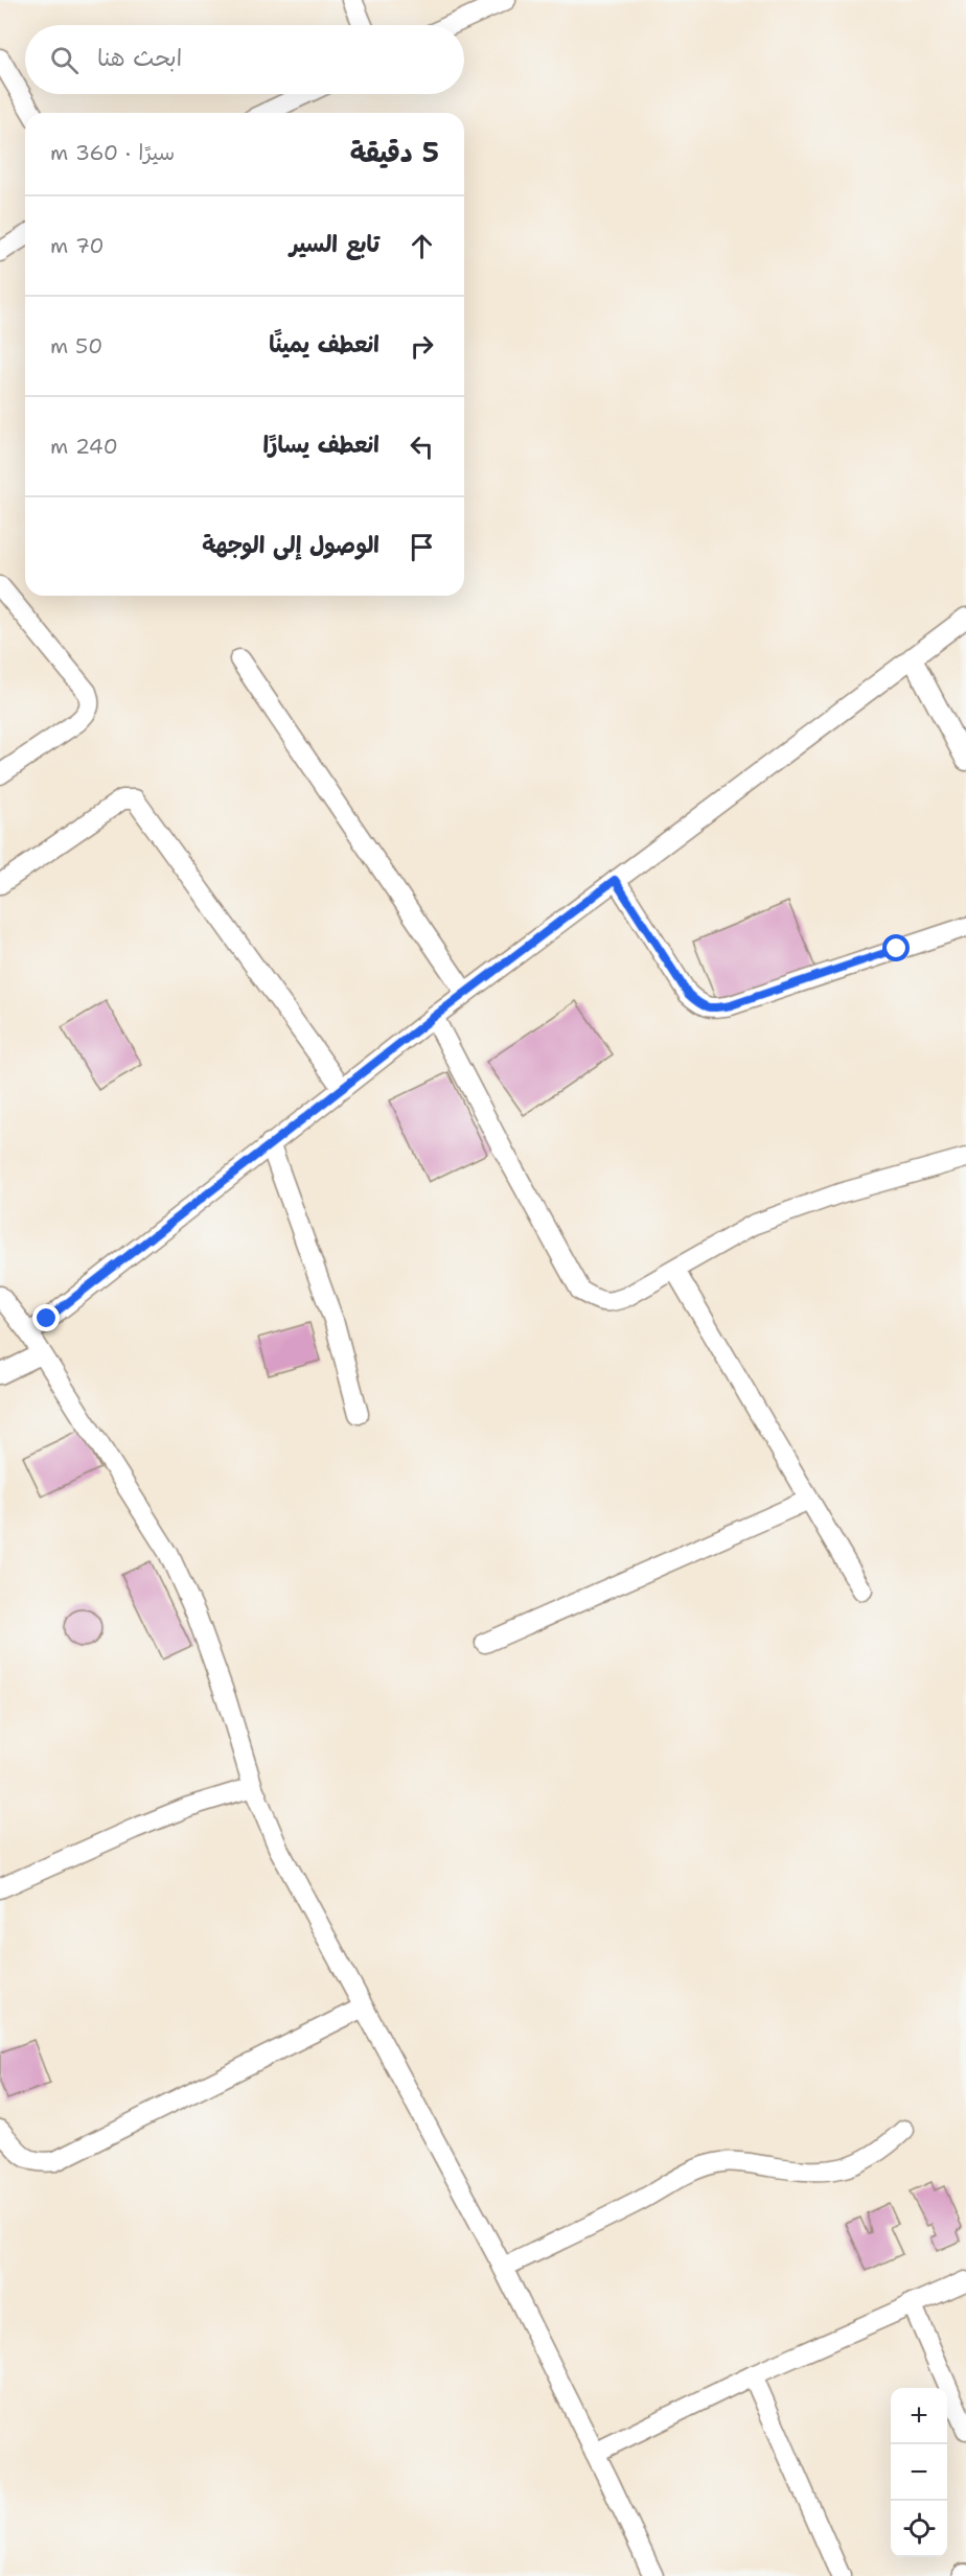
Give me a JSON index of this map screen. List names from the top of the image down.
{
  "page": {
    "search": "ابحث هنا",
    "heading": ["5 دقيقة", "سيرًا · 360 m"],
    "list": [
      ["تابع السير", "70 m"],
      ["انعطف يمينًا", "50 m"],
      ["انعطف يسارًا", "240 m"],
      "الوصول إلى الوجهة"
    ],
    "map_buttons": ["+", "−"]
  }
}
